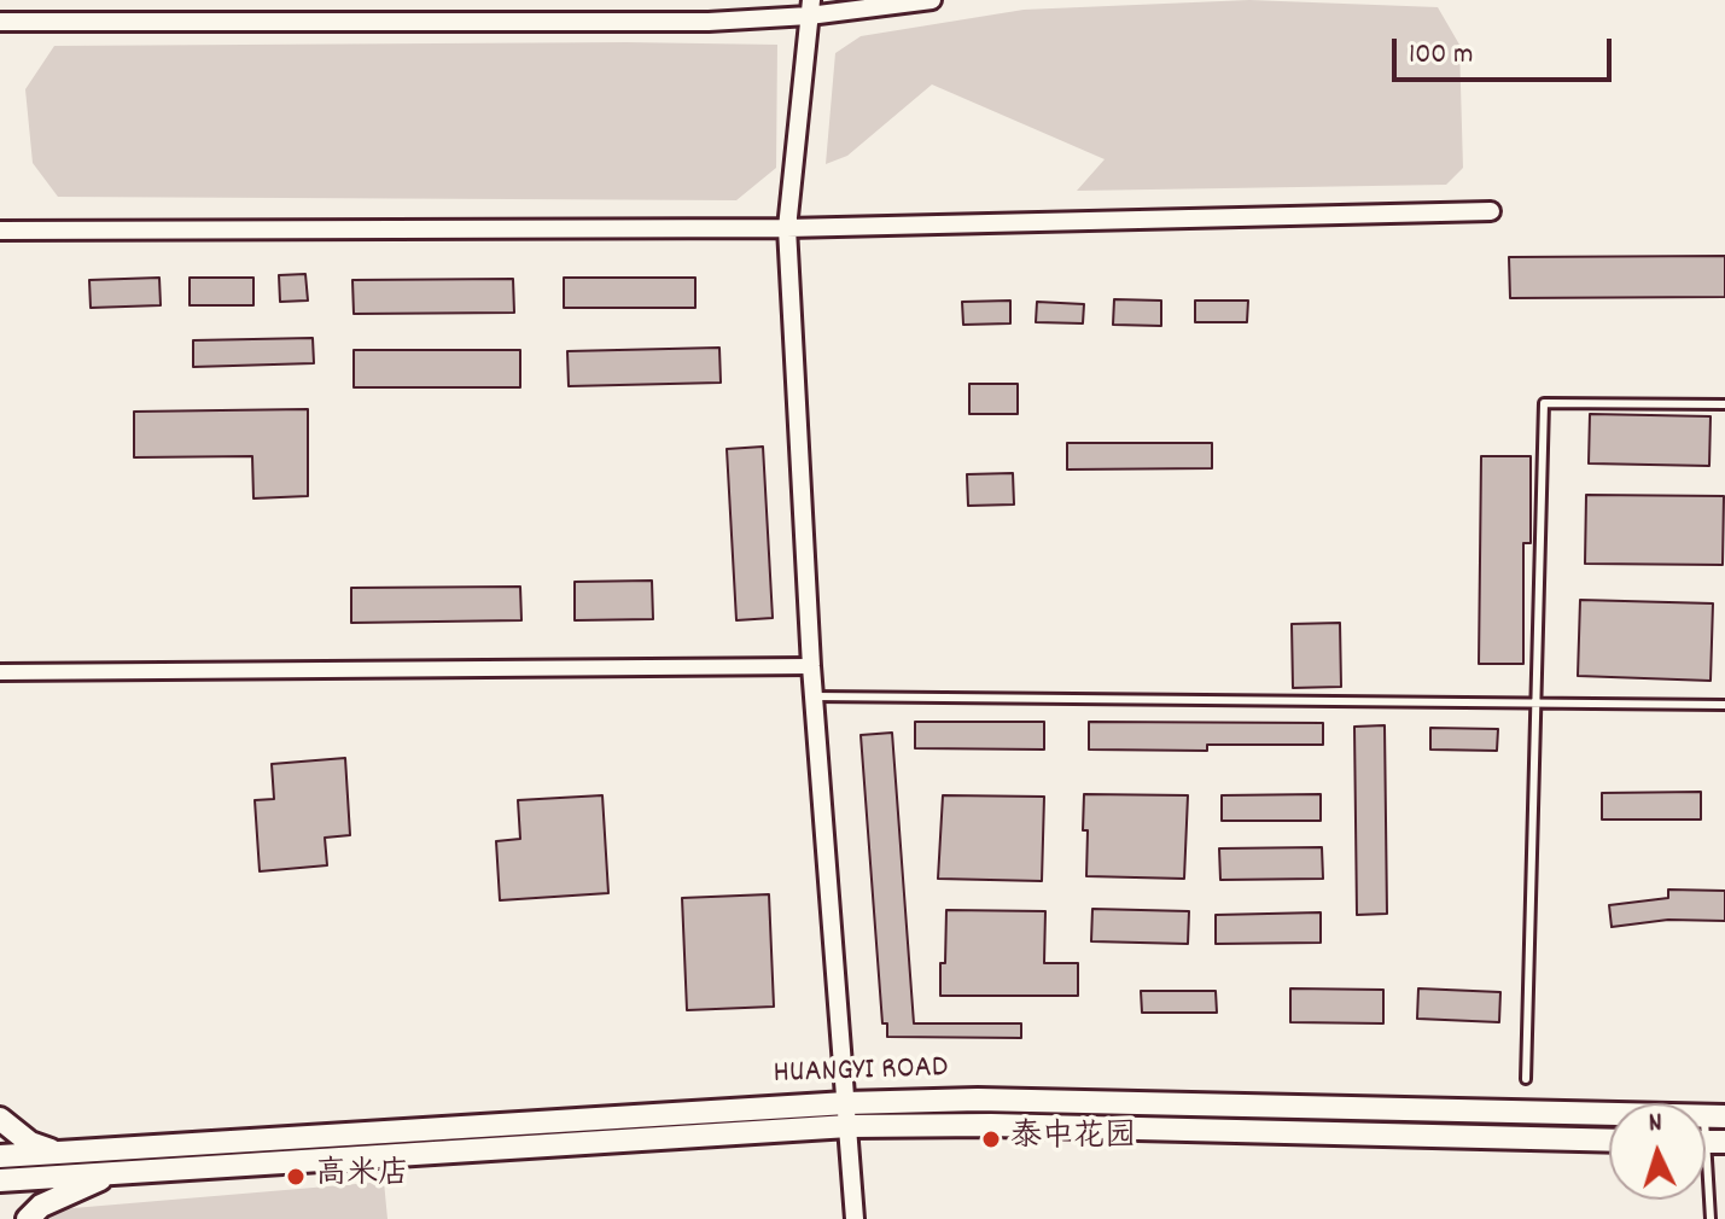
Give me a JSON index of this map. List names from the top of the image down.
{
  "streets": {
    "main road": ["HUANGYI ROAD"]
  },
  "places": ["泰中花园", "高米店"],
  "scale_bar": "100 m",
  "north": "top"
}
